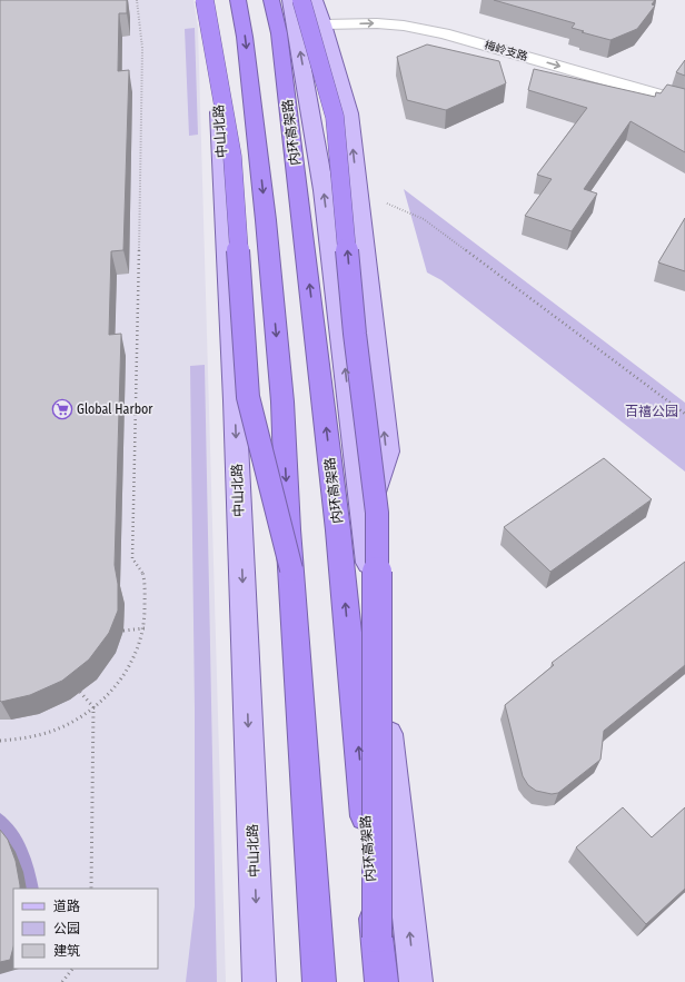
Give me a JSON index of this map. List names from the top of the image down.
{
  "streets": {
    "highway": ["内环高架路"],
    "main road": ["中山北路"],
    "street": ["梅岭支路"]
  },
  "one_way": ["梅岭支路"],
  "parks": ["百禧公园"],
  "places": {
    "supermarket": ["Global Harbor"]
  },
  "legend": ["道路", "公园", "建筑"]
}
